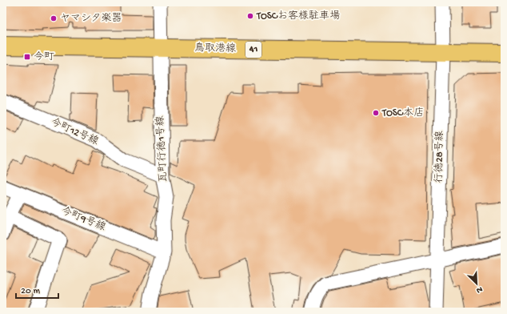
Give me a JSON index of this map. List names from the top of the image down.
{
  "streets": {
    "main road": ["鳥取港線", "41"],
    "street": [
      "今町12号線",
      "瓦町行徳1号線",
      "行徳28号線",
      "今町9号線"
    ]
  },
  "crossings": [
    ["鳥取港線", "瓦町行徳1号線"],
    ["鳥取港線", "行徳28号線"],
    ["今町12号線", "瓦町行徳1号線"],
    ["瓦町行徳1号線", "今町9号線"]
  ],
  "places": {
    "other": ["TOSCお客様駐車場", "ヤマシタ楽器", "TOSC本店"],
    "transit": ["今町"]
  },
  "scale_bar": "20 m",
  "north": "bottom right"
}
